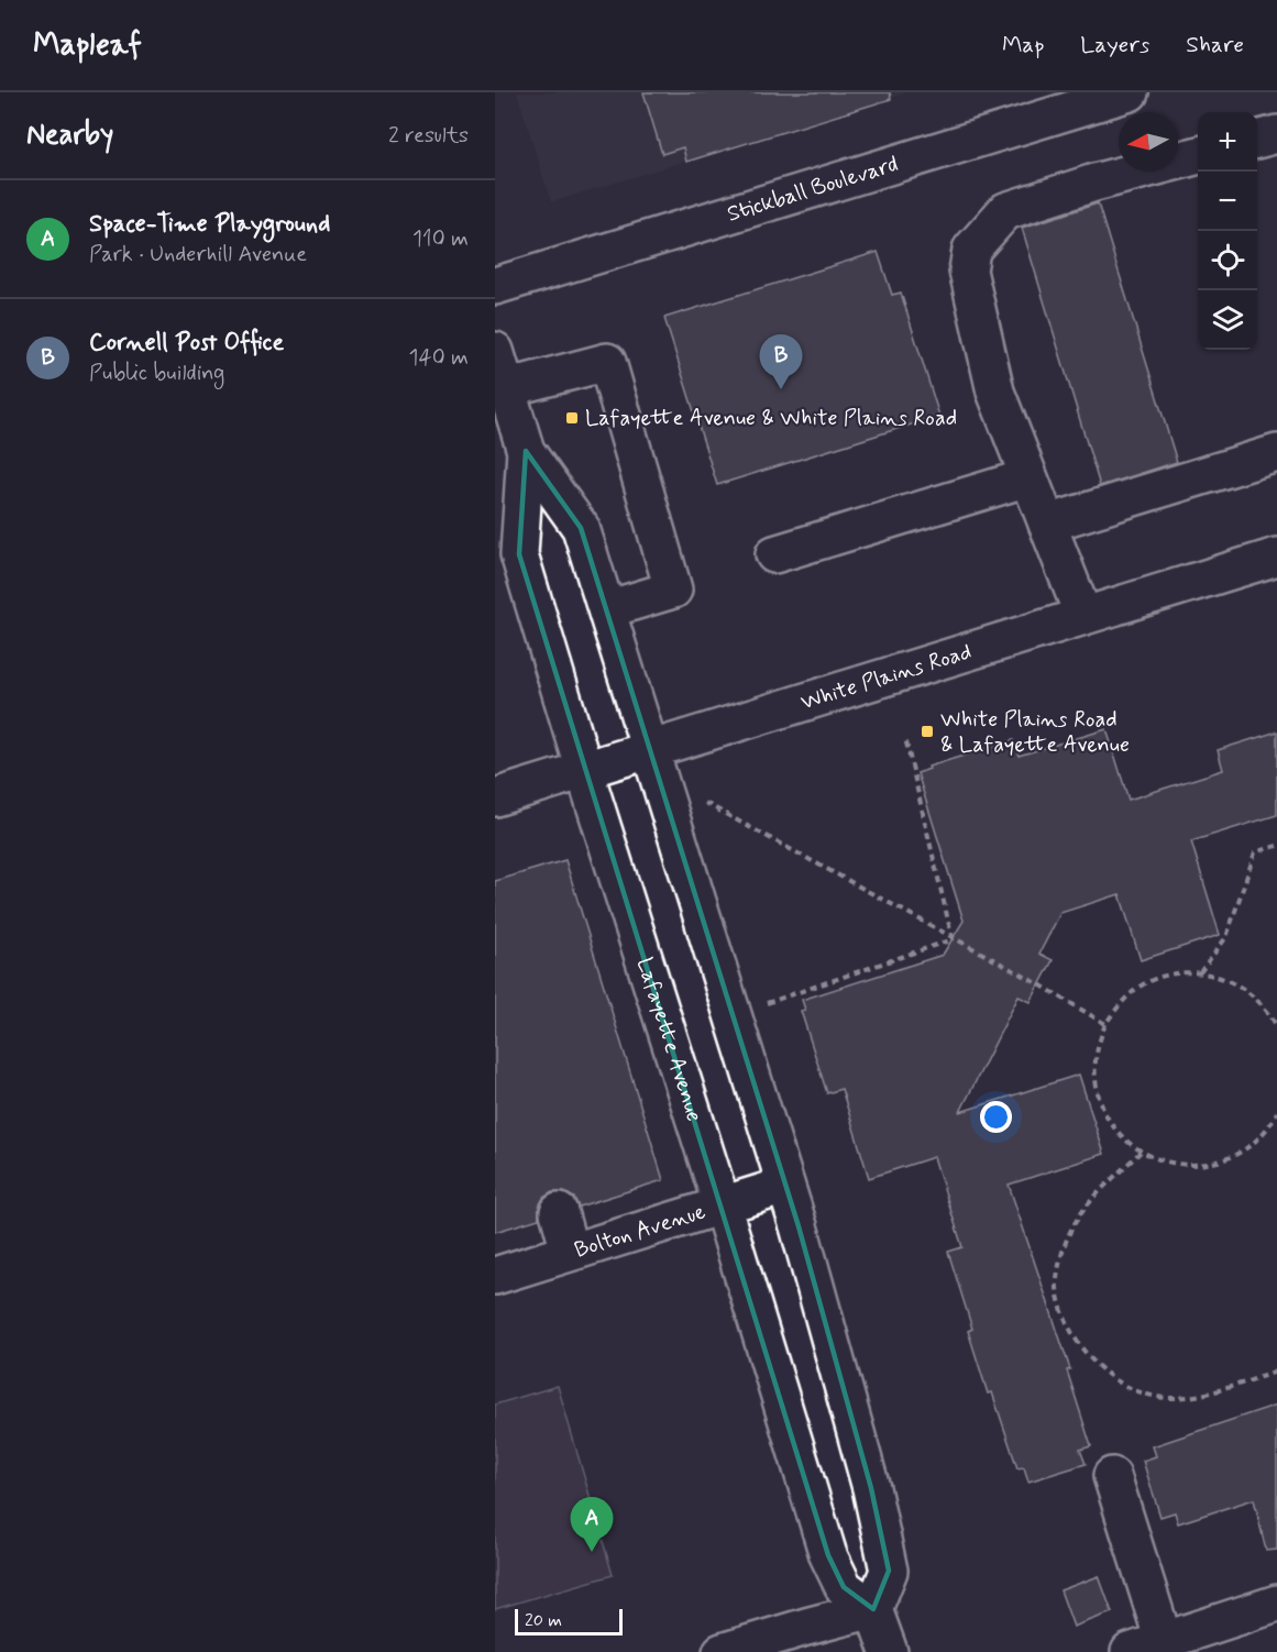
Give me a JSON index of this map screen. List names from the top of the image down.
{
  "streets": {
    "street": [
      "Stickball Boulevard",
      "White Plains Road",
      "Lafayette Avenue",
      "Bolton Avenue"
    ]
  },
  "crossings": [
    ["White Plains Road", "Lafayette Avenue"],
    ["Lafayette Avenue", "Bolton Avenue"]
  ],
  "places": {
    "transit": ["Lafayette Avenue & White Plains Road", "White Plains Road & Lafayette Avenue"]
  },
  "scale_bar": "20 m",
  "north": "left",
  "page": {
    "header": "Mapleaf",
    "nav": ["Map", "Layers", "Share"],
    "heading": ["Nearby", "2 results"],
    "map_buttons": ["+", "−"],
    "list": [
      {
        "mark": "A",
        "name": "Space-Time Playground",
        "note": "Park · Underhill Avenue",
        "value": "110 m"
      },
      {
        "mark": "B",
        "name": "Cornell Post Office",
        "note": "Public building",
        "value": "140 m"
      }
    ],
    "pins": ["B", "A"],
    "scale": "20 m"
  }
}
